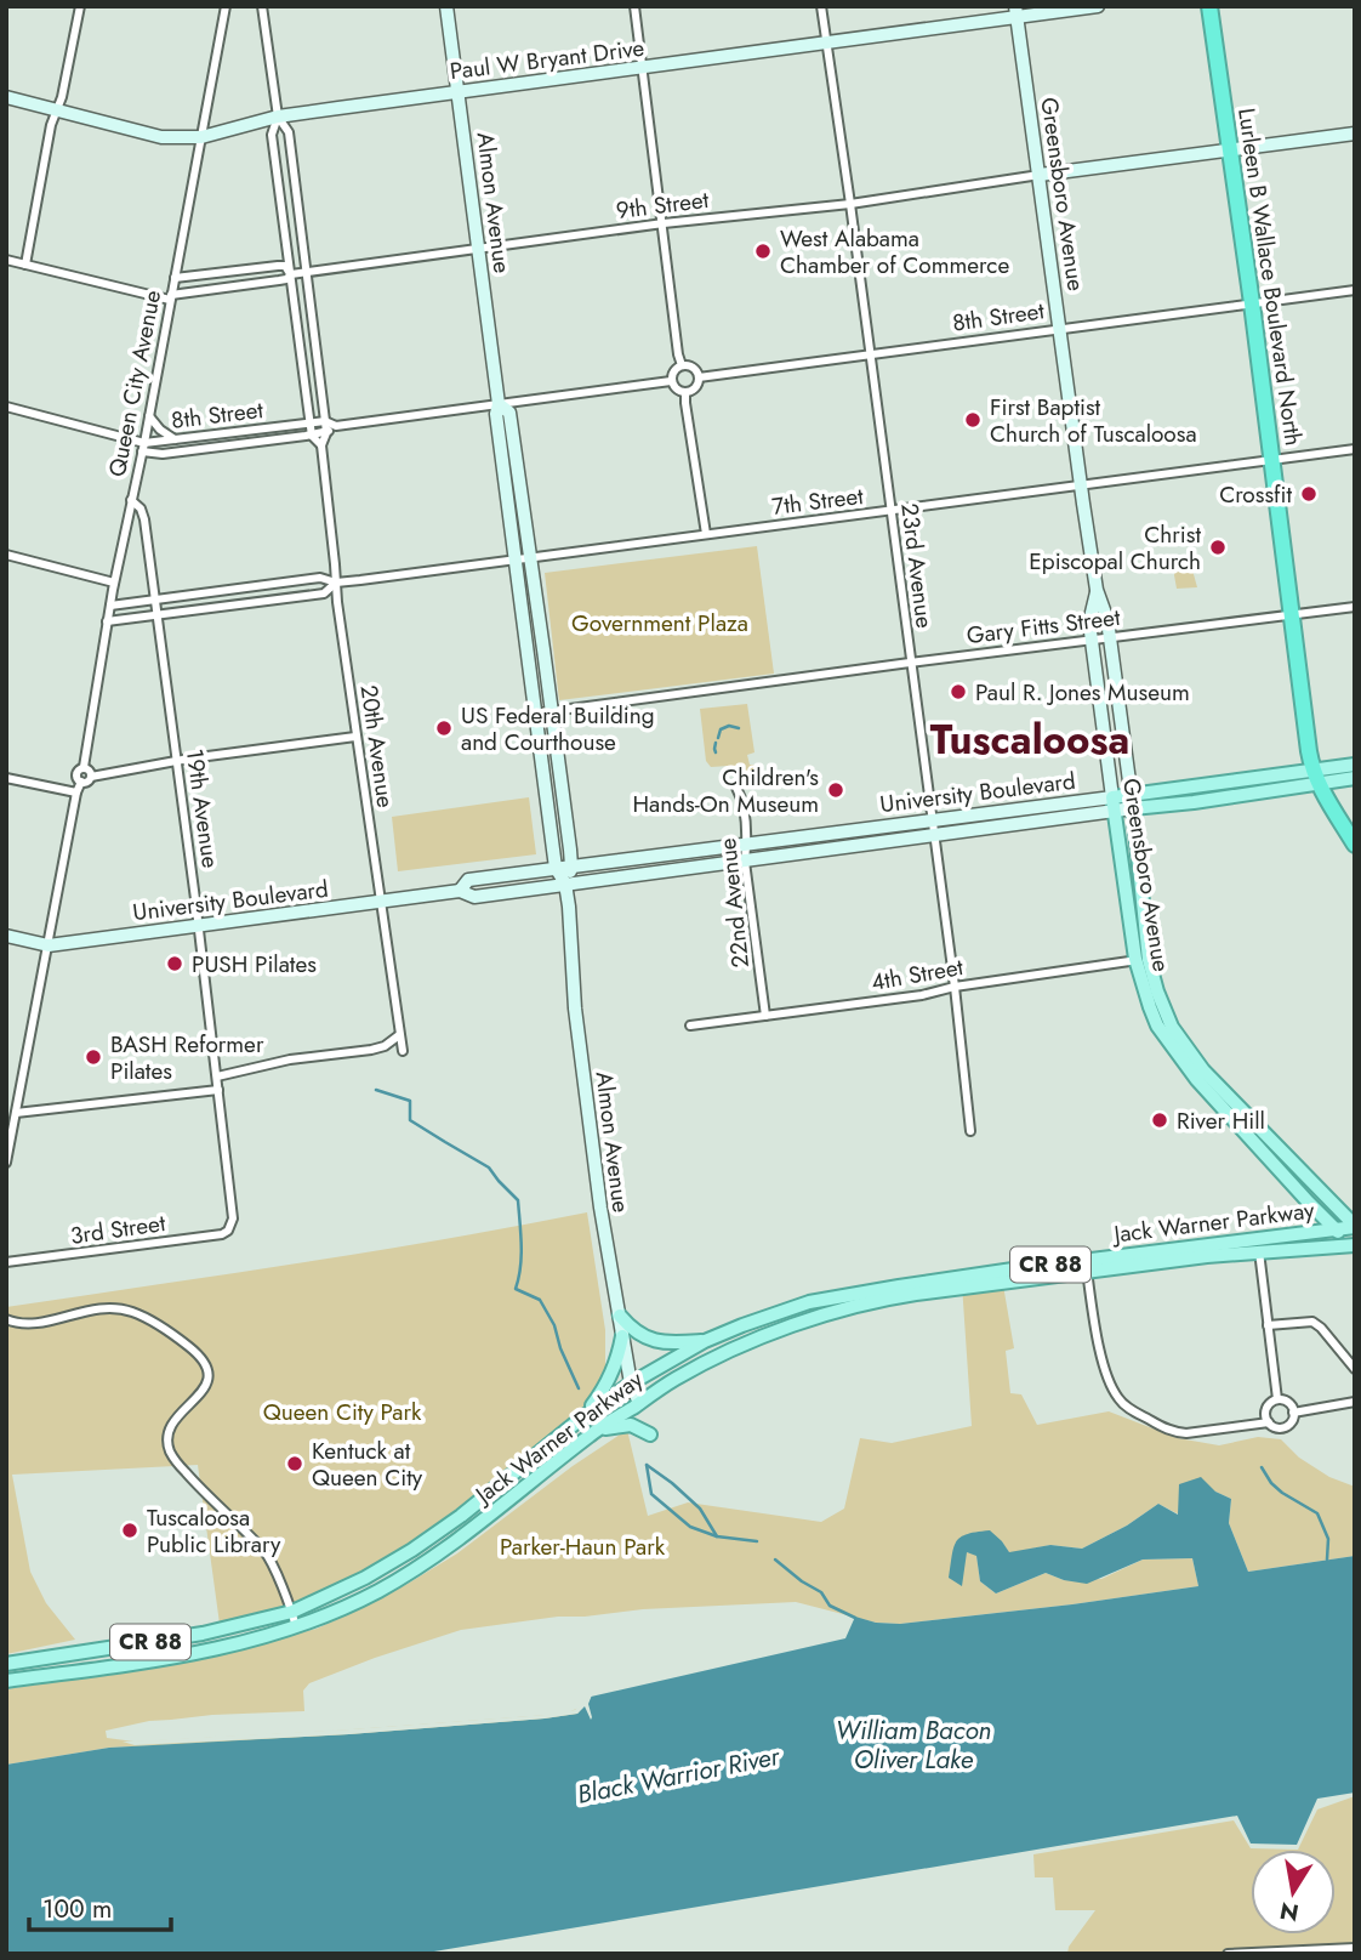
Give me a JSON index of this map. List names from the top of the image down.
{
  "streets": {
    "highway": ["Lurleen B Wallace Boulevard North"],
    "main road": [
      "Paul W Bryant Drive",
      "Greensboro Avenue",
      "Almon Avenue",
      "University Boulevard",
      "Jack Warner Parkway",
      "CR 88"
    ],
    "street": [
      "9th Street",
      "8th Street",
      "Queen City Avenue",
      "7th Street",
      "23rd Avenue",
      "Gary Fitts Street",
      "20th Avenue",
      "19th Avenue",
      "22nd Avenue",
      "4th Street",
      "3rd Street"
    ]
  },
  "crossings": [
    ["Paul W Bryant Drive", "Greensboro Avenue"],
    ["Paul W Bryant Drive", "Almon Avenue"],
    ["Paul W Bryant Drive", "Queen City Avenue"],
    ["Paul W Bryant Drive", "23rd Avenue"],
    ["Greensboro Avenue", "9th Street"],
    ["Greensboro Avenue", "8th Street"],
    ["Greensboro Avenue", "7th Street"],
    ["Greensboro Avenue", "Gary Fitts Street"],
    ["Greensboro Avenue", "University Boulevard"],
    ["Greensboro Avenue", "4th Street"],
    ["Greensboro Avenue", "Jack Warner Parkway"],
    ["Almon Avenue", "9th Street"],
    ["Almon Avenue", "8th Street"],
    ["Almon Avenue", "7th Street"],
    ["Almon Avenue", "Gary Fitts Street"],
    ["Almon Avenue", "University Boulevard"],
    ["Almon Avenue", "Jack Warner Parkway"],
    ["9th Street", "Queen City Avenue"],
    ["9th Street", "23rd Avenue"],
    ["Lurleen B Wallace Boulevard North", "8th Street"],
    ["Lurleen B Wallace Boulevard North", "7th Street"],
    ["Lurleen B Wallace Boulevard North", "Gary Fitts Street"],
    ["Lurleen B Wallace Boulevard North", "University Boulevard"],
    ["8th Street", "Queen City Avenue"],
    ["8th Street", "23rd Avenue"],
    ["Queen City Avenue", "7th Street"],
    ["Queen City Avenue", "University Boulevard"],
    ["Queen City Avenue", "19th Avenue"],
    ["7th Street", "23rd Avenue"],
    ["7th Street", "20th Avenue"],
    ["7th Street", "19th Avenue"],
    ["23rd Avenue", "Gary Fitts Street"],
    ["23rd Avenue", "University Boulevard"],
    ["23rd Avenue", "4th Street"],
    ["20th Avenue", "University Boulevard"],
    ["University Boulevard", "19th Avenue"],
    ["University Boulevard", "22nd Avenue"],
    ["19th Avenue", "3rd Street"],
    ["22nd Avenue", "4th Street"]
  ],
  "districts": ["Tuscaloosa"],
  "water": ["William Bacon Oliver Lake", "Black Warrior River"],
  "parks": ["Government Plaza", "Queen City Park", "Parker-Haun Park"],
  "places": [
    "West Alabama Chamber of Commerce",
    "First Baptist Church of Tuscaloosa",
    "Crossfit",
    "Christ Episcopal Church",
    "Paul R. Jones Museum",
    "US Federal Building and Courthouse",
    "Children's Hands-On Museum",
    "PUSH Pilates",
    "BASH Reformer Pilates",
    "River Hill",
    "Kentuck at Queen City",
    "Tuscaloosa Public Library"
  ],
  "scale_bar": "100 m",
  "north": "bottom"
}
